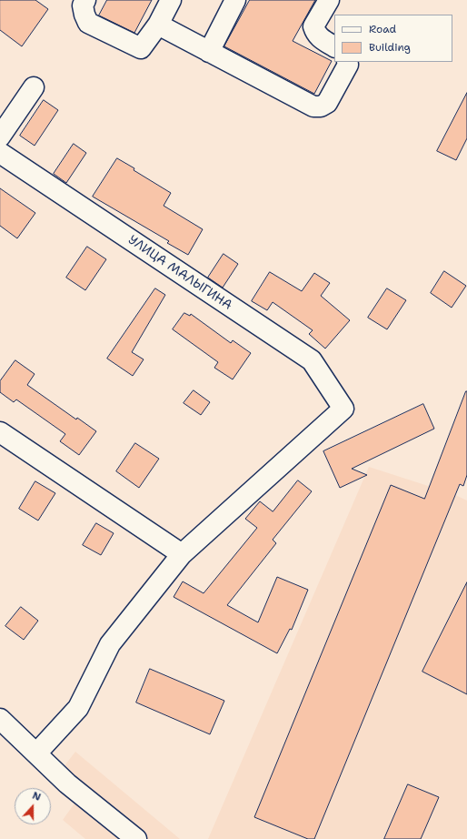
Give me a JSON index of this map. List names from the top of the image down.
{
  "streets": {
    "street": ["УЛИЦА МАЛЫГИНА"]
  },
  "legend": ["Road", "Building"],
  "north": "top"
}
